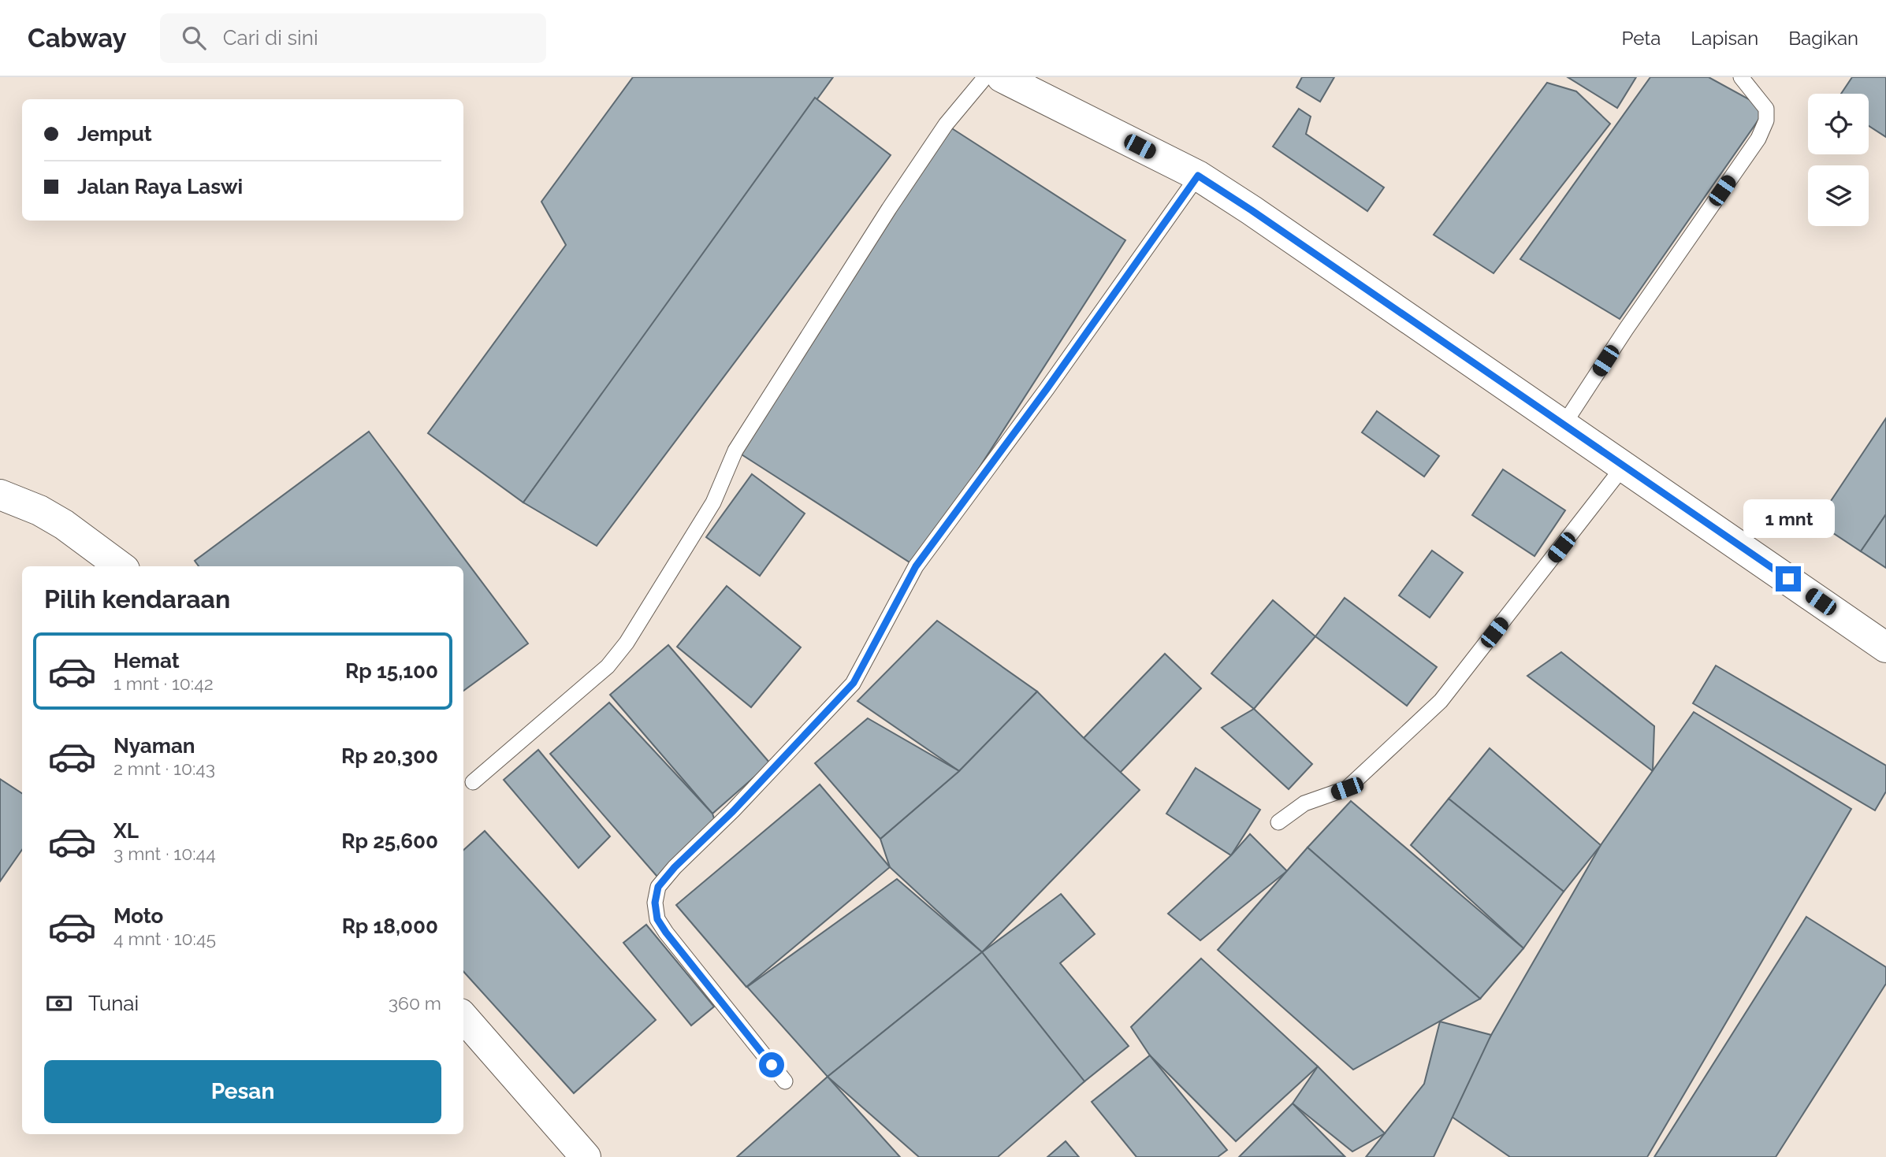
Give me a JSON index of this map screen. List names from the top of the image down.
{
  "page": {
    "header": "Cabway",
    "search": "Cari di sini",
    "nav": ["Peta", "Lapisan", "Bagikan"],
    "banner": ["Jemput", "Jalan Raya Laswi"],
    "bubble": "1 mnt",
    "heading": "Pilih kendaraan",
    "list": [
      {
        "name": "Hemat",
        "note": "1 mnt · 10:42",
        "value": "Rp 15,100"
      },
      {
        "name": "Nyaman",
        "note": "2 mnt · 10:43",
        "value": "Rp 20,300"
      },
      {
        "name": "XL",
        "note": "3 mnt · 10:44",
        "value": "Rp 25,600"
      },
      {
        "name": "Moto",
        "note": "4 mnt · 10:45",
        "value": "Rp 18,000"
      }
    ],
    "pay": ["Tunai", "360 m"],
    "buttons": "Pesan"
  }
}
